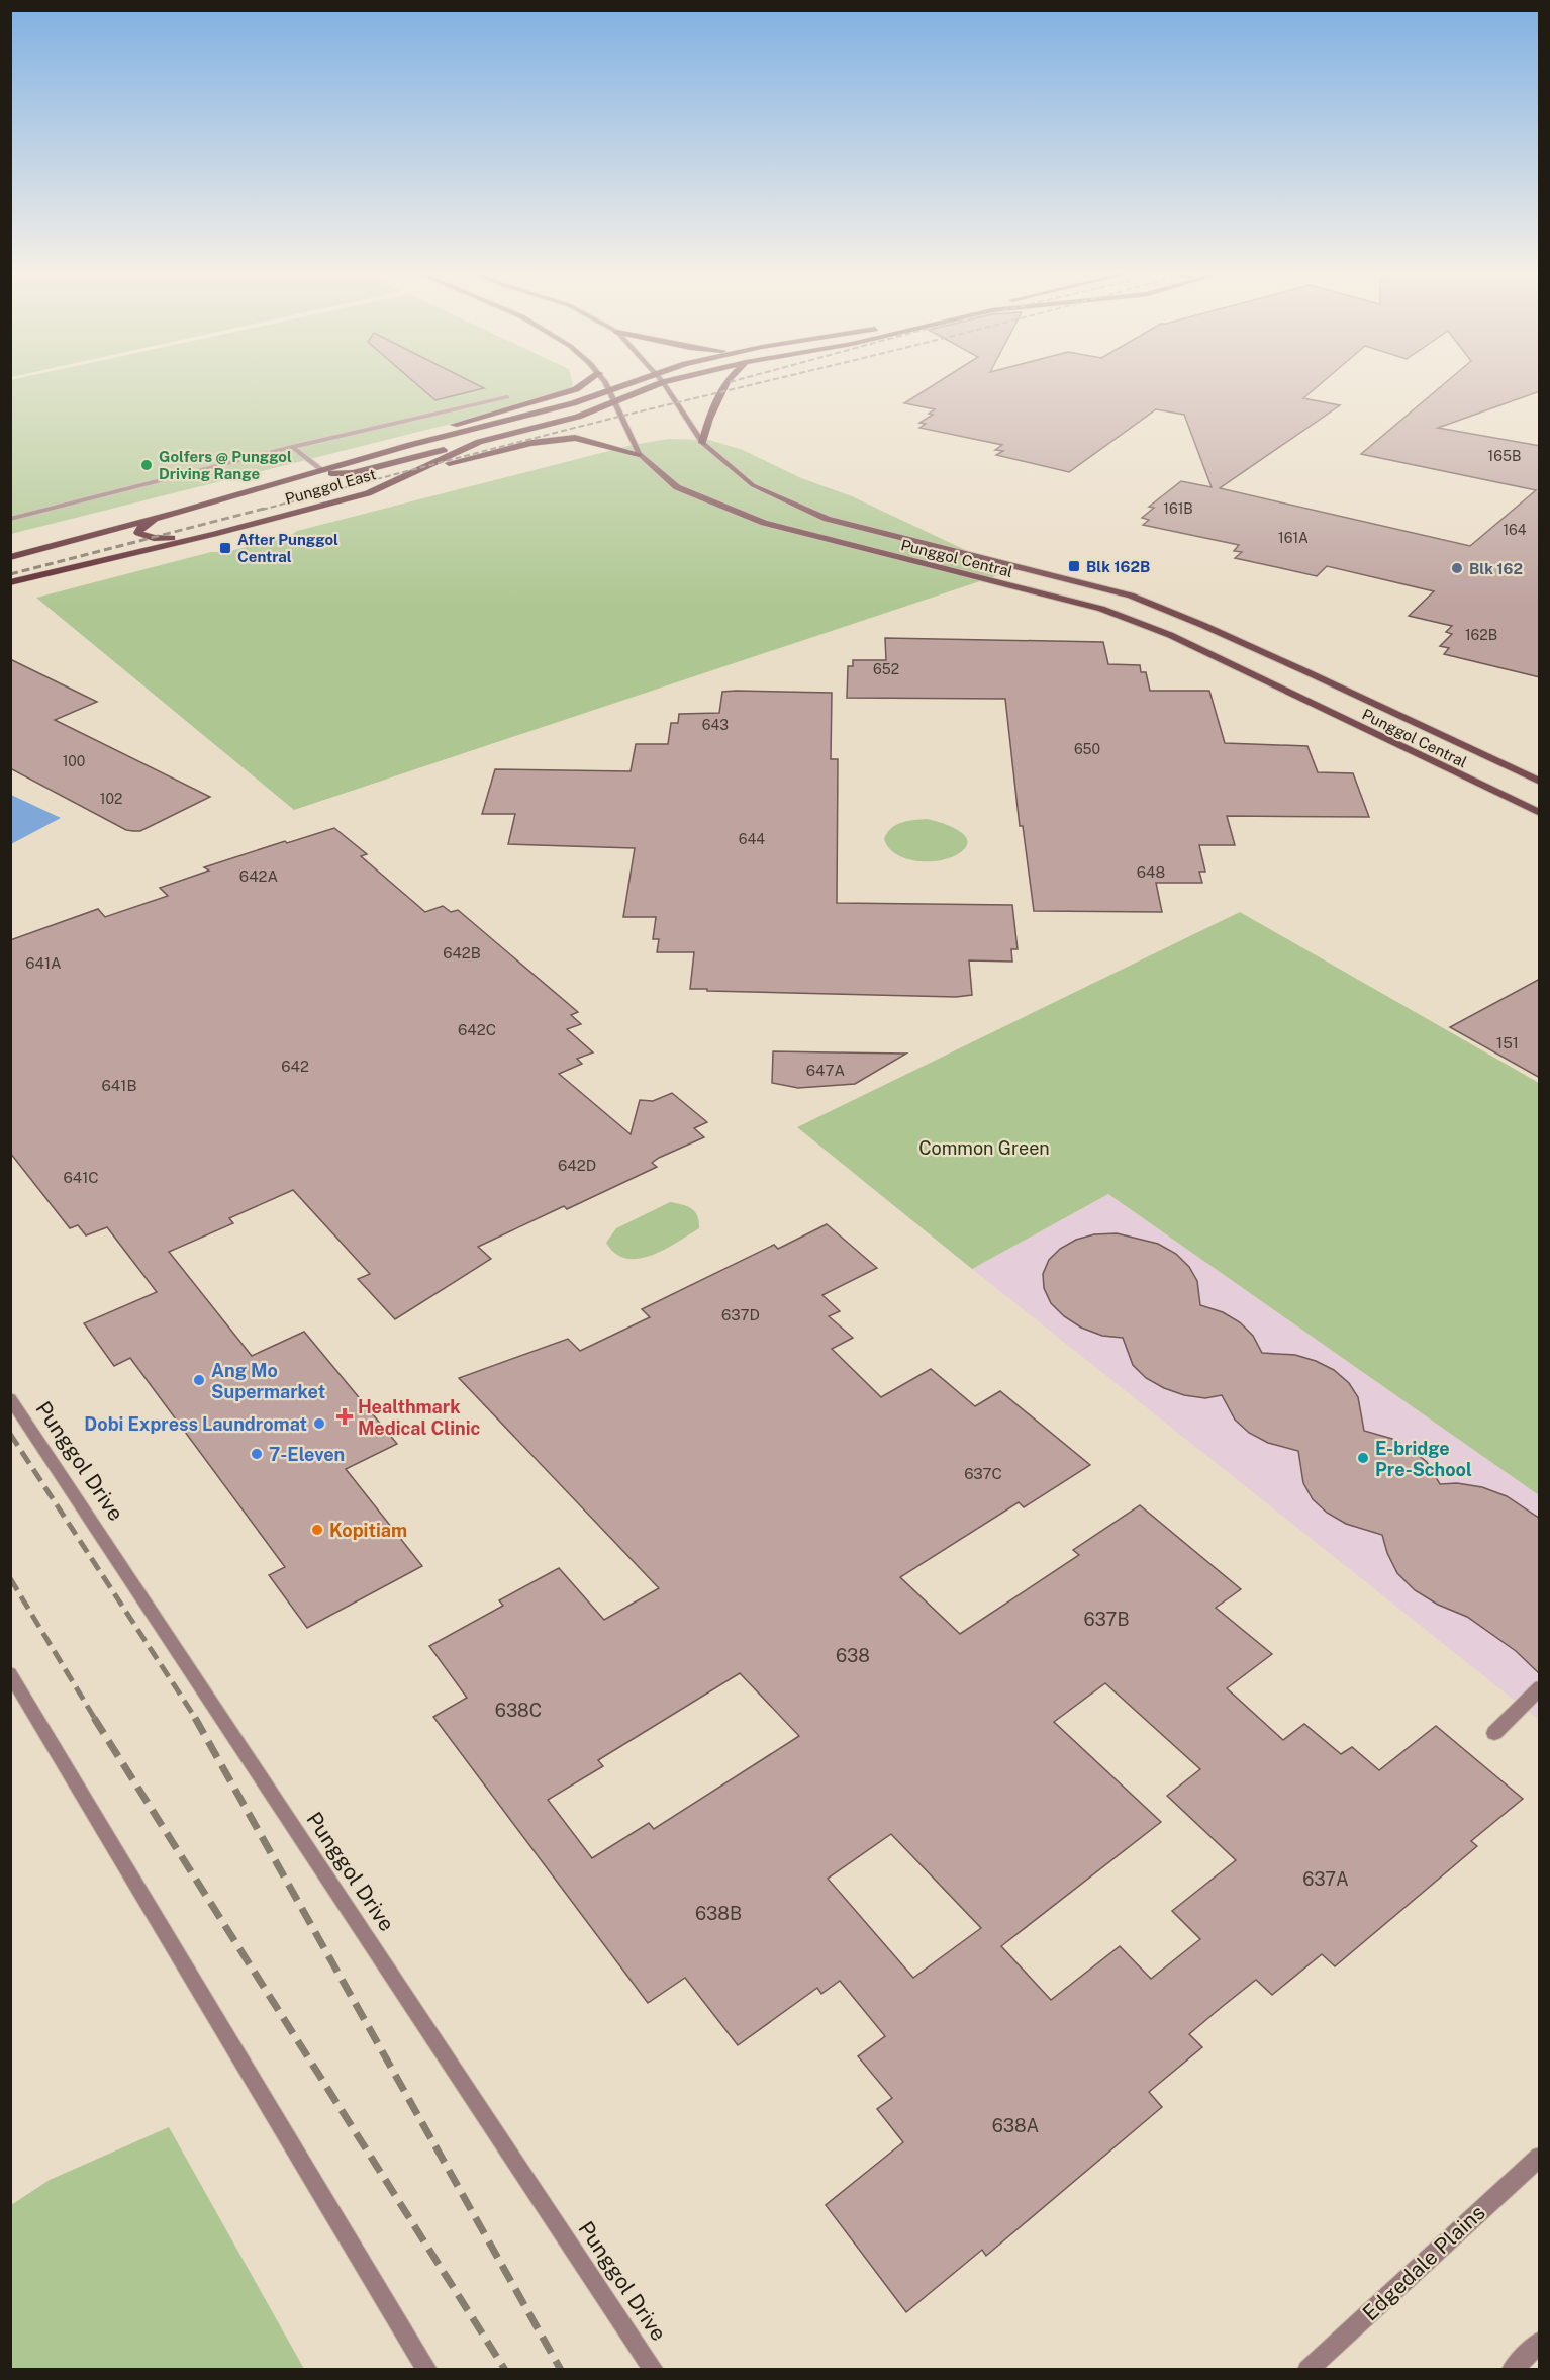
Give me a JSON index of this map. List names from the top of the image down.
{
  "streets": {
    "main road": ["Punggol East", "Punggol Central"],
    "street": ["Punggol Drive", "Edgedale Plains"]
  },
  "crossings": [
    ["Punggol East", "Punggol Central"]
  ],
  "parks": ["Common Green"],
  "places": {
    "other": [
      "Golfers @ Punggol Driving Range",
      "Blk 162",
      "Ang Mo Supermarket",
      "Dobi Express Laundromat",
      "7-Eleven",
      "E-bridge Pre-School",
      "Kopitiam"
    ],
    "transit": ["After Punggol Central", "Blk 162B"],
    "health": ["Healthmark Medical Clinic"]
  },
  "house_numbers": [
    "165B",
    "161B",
    "164",
    "161A",
    "162B",
    "652",
    "643",
    "650",
    "100",
    "102",
    "644",
    "648",
    "642A",
    "642B",
    "641A",
    "642C",
    "151",
    "642",
    "647A",
    "641B",
    "642D",
    "641C",
    "637D",
    "637C",
    "637B",
    "638",
    "638C",
    "637A",
    "638B",
    "638A"
  ]
}
